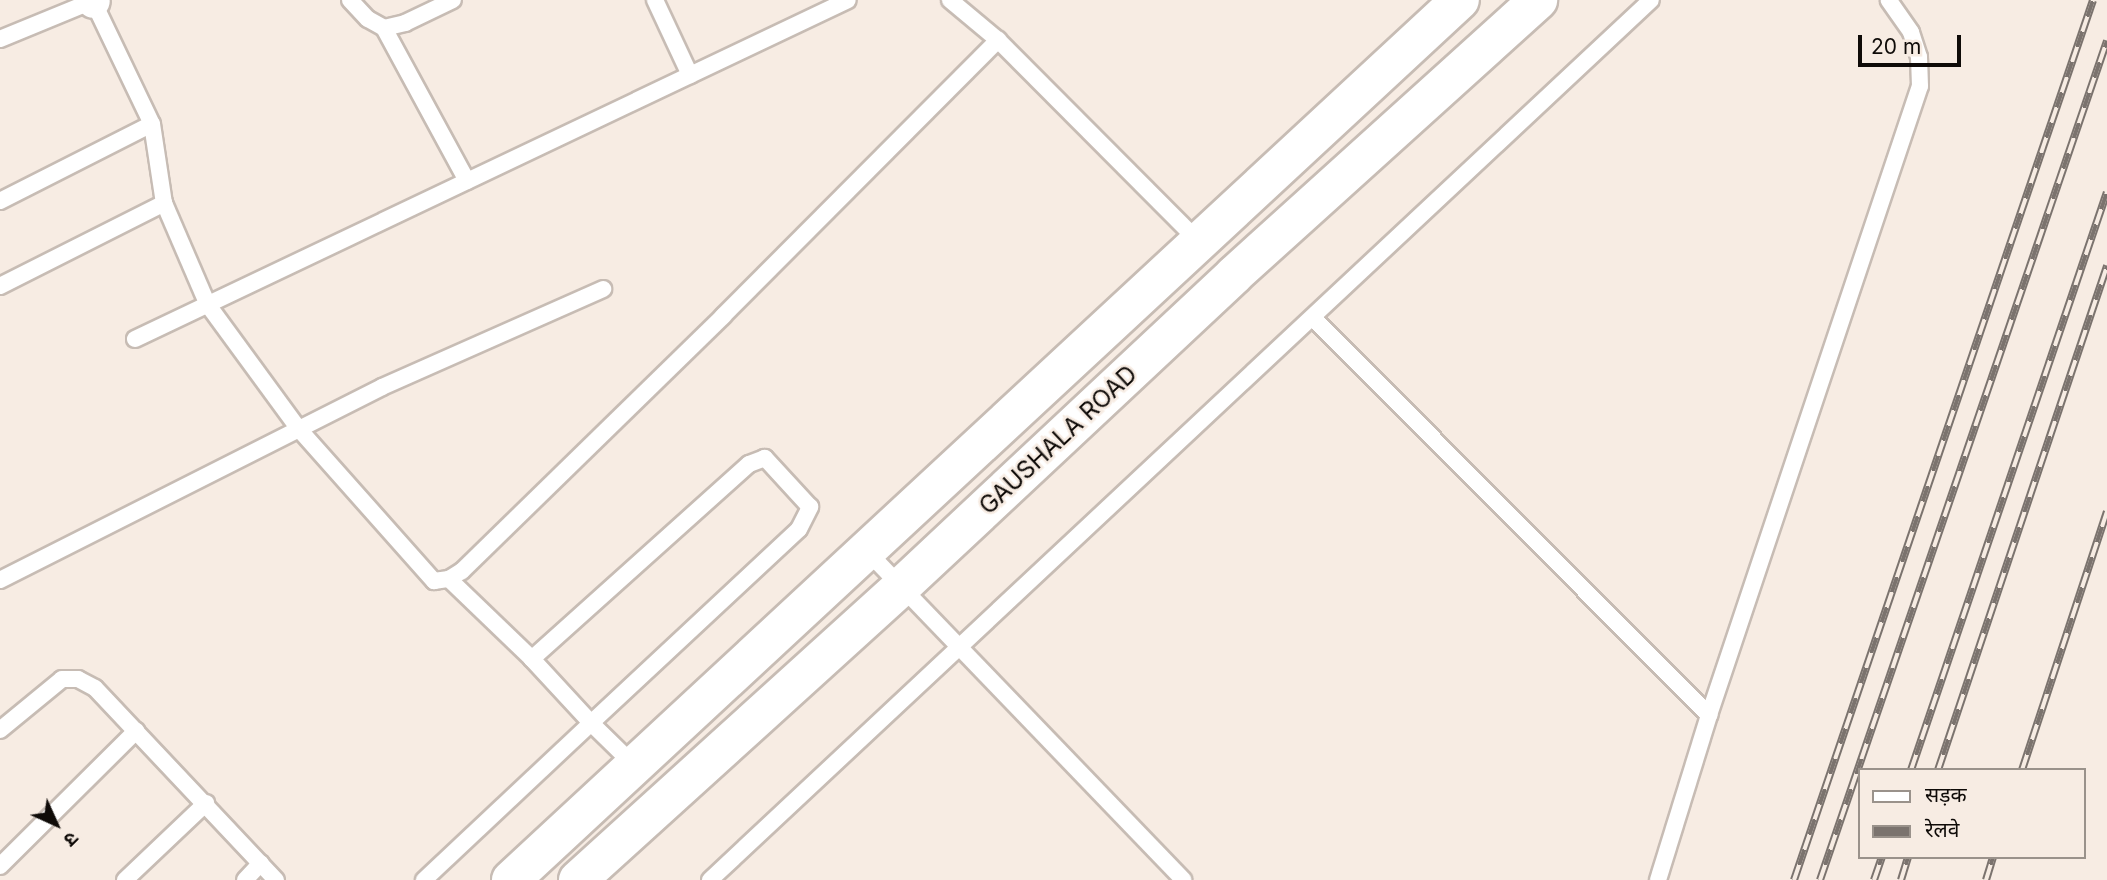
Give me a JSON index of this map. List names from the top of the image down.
{
  "streets": {
    "street": ["GAUSHALA ROAD"]
  },
  "legend": ["सड़क", "रेलवे"],
  "scale_bar": "20 m",
  "north": "bottom right"
}
